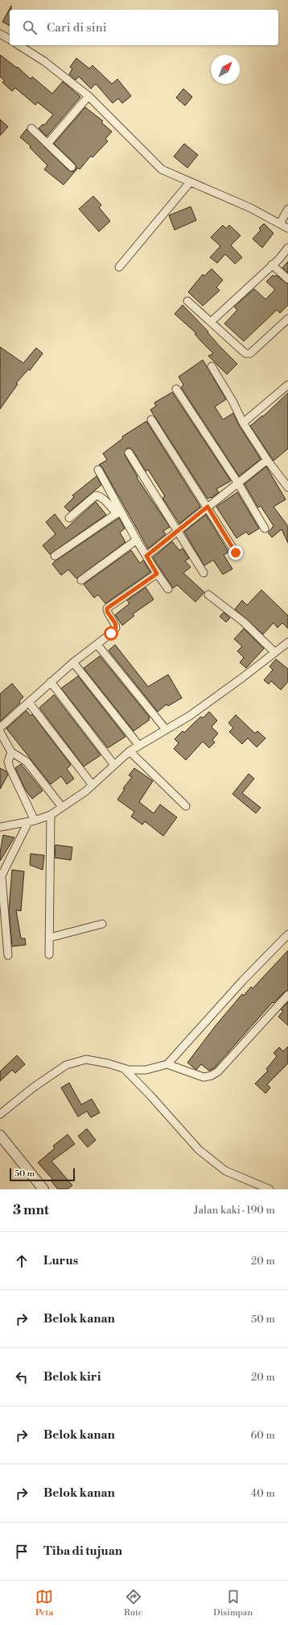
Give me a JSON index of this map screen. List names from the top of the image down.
{
  "scale_bar": "50 m",
  "north": "top right",
  "page": {
    "search": "Cari di sini",
    "scale": "50 m",
    "heading": ["3 mnt", "Jalan kaki · 190 m"],
    "list": [
      ["Lurus", "20 m"],
      ["Belok kanan", "50 m"],
      ["Belok kiri", "20 m"],
      ["Belok kanan", "60 m"],
      ["Belok kanan", "40 m"],
      "Tiba di tujuan"
    ],
    "nav": ["Peta", "Rute", "Disimpan"]
  }
}
